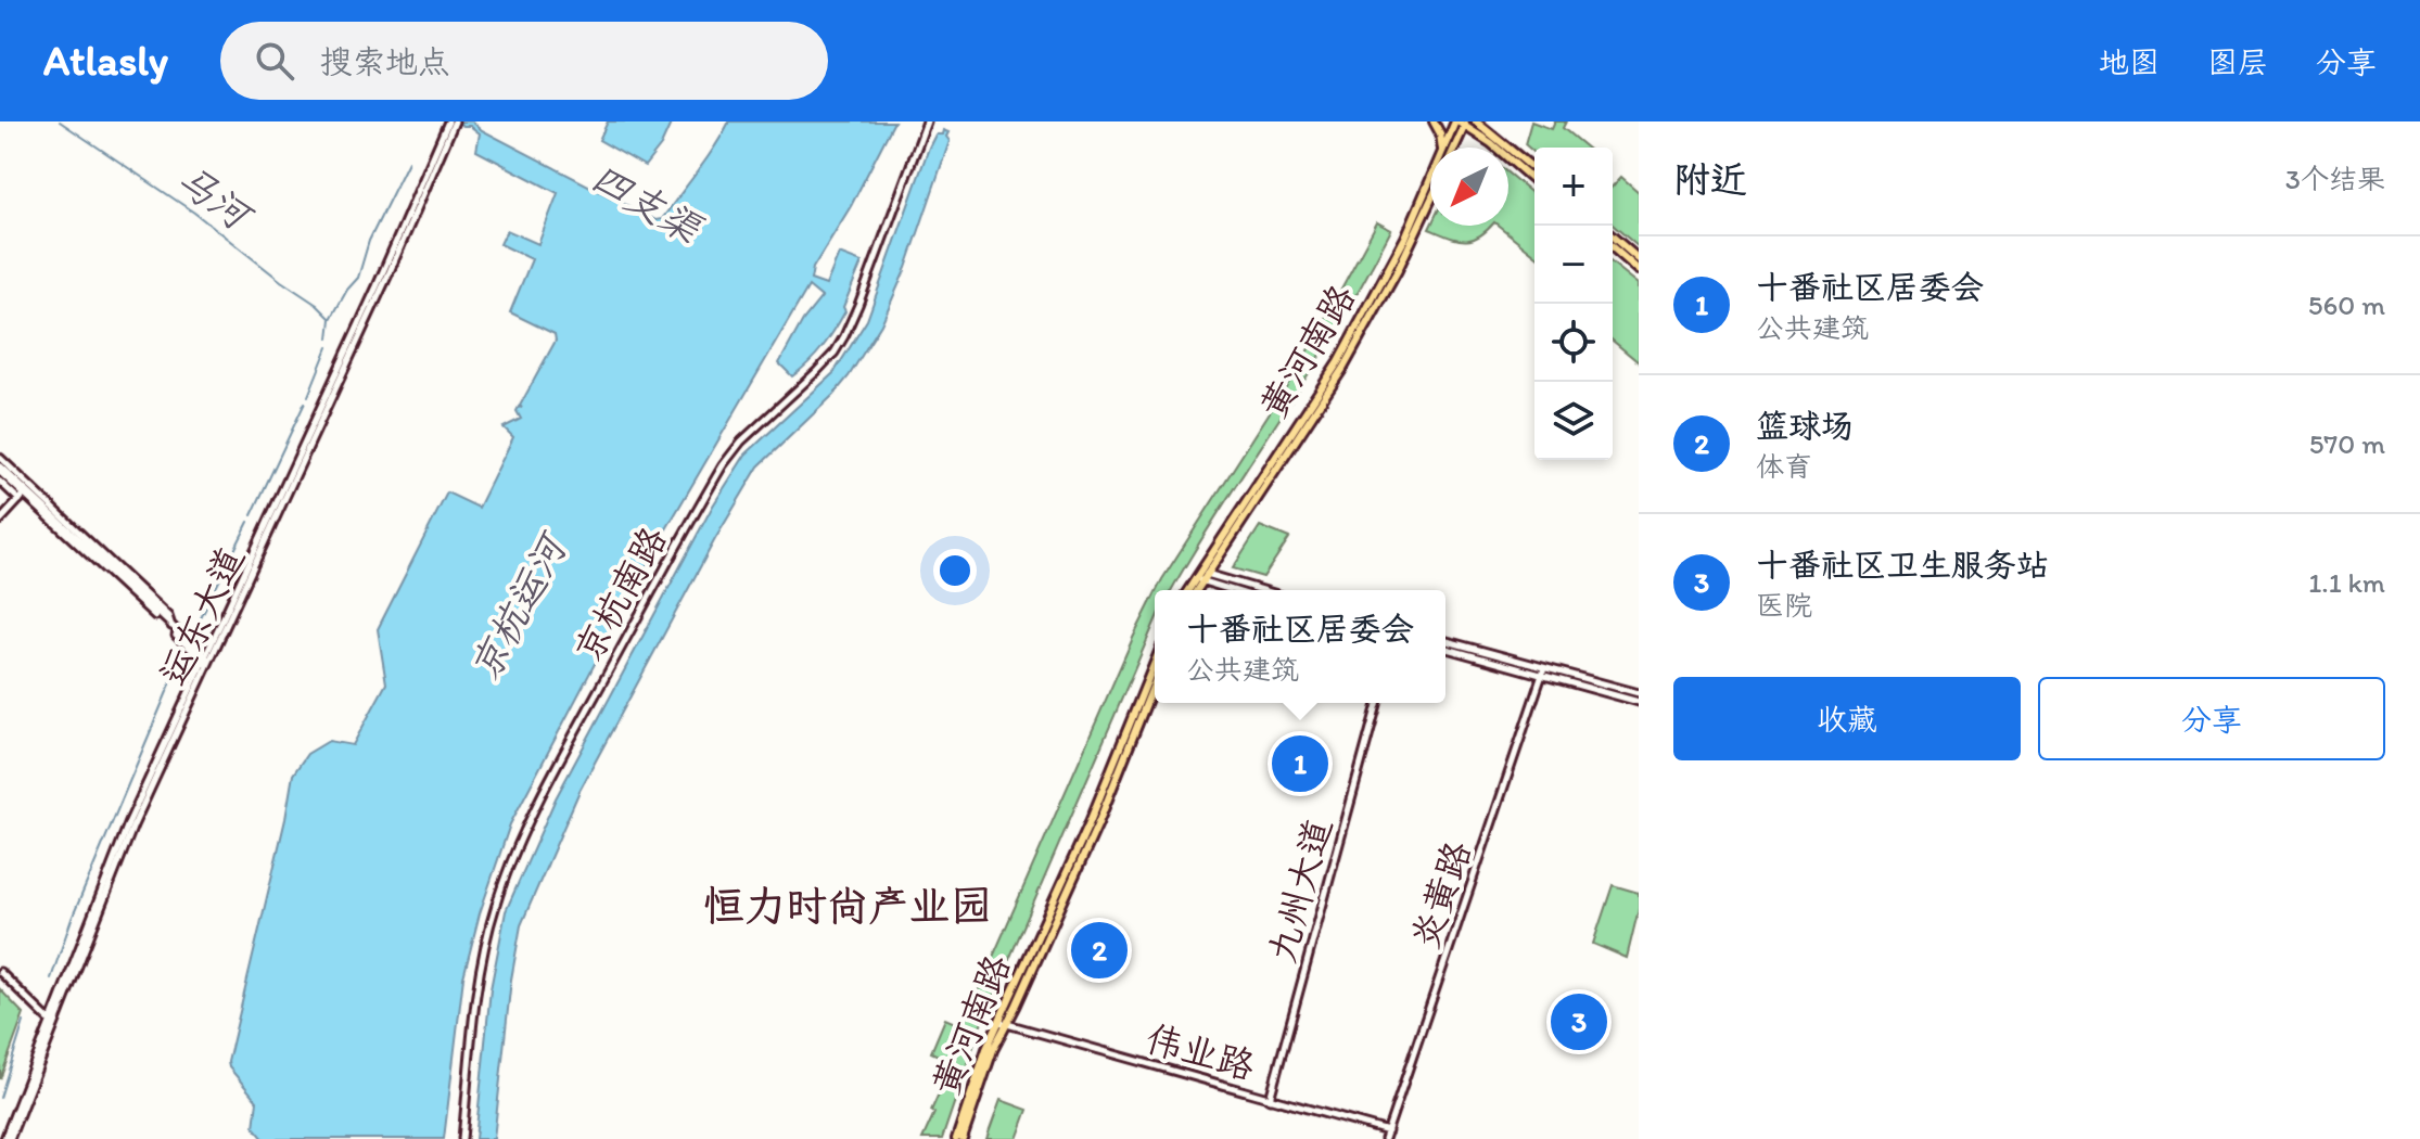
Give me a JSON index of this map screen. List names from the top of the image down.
{
  "streets": {
    "main road": ["黄河南路"],
    "street": [
      "京杭南路",
      "运东大道",
      "九州大道",
      "炎黄路",
      "伟业路"
    ]
  },
  "crossings": [
    ["黄河南路", "伟业路"],
    ["九州大道", "伟业路"],
    ["炎黄路", "伟业路"]
  ],
  "districts": ["恒力时尚产业园"],
  "water": ["马河", "四支渠", "京杭运河"],
  "north": "bottom left",
  "page": {
    "header": "Atlasly",
    "search": "搜索地点",
    "nav": ["地图", "图层", "分享"],
    "heading": ["附近", "3个结果"],
    "map_buttons": ["+", "−"],
    "list": [
      {
        "mark": "1",
        "name": "十番社区居委会",
        "note": "公共建筑",
        "value": "560 m"
      },
      {
        "mark": "2",
        "name": "篮球场",
        "note": "体育",
        "value": "570 m"
      },
      {
        "mark": "3",
        "name": "十番社区卫生服务站",
        "note": "医院",
        "value": "1.1 km"
      }
    ],
    "popup": ["十番社区居委会", "公共建筑"],
    "buttons": ["收藏", "分享"],
    "pins": ["1", "2", "3"]
  }
}
